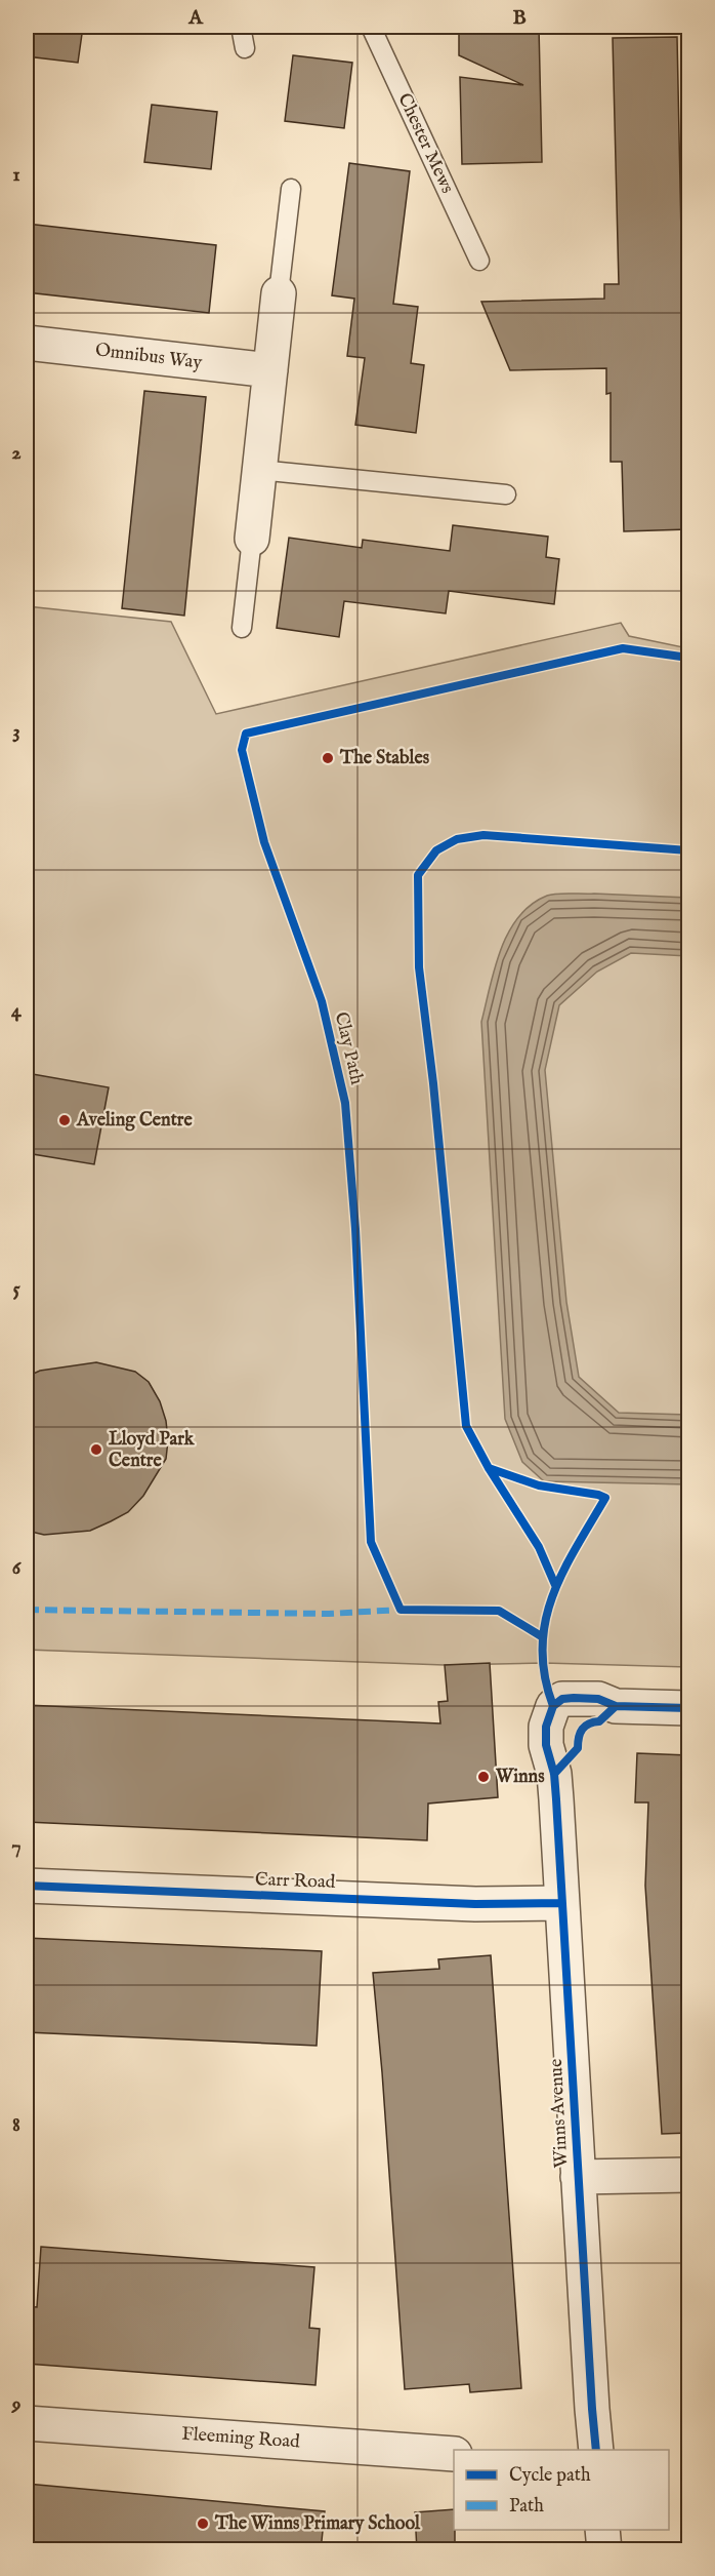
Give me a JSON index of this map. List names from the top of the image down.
{
  "streets": {
    "street": [
      "Omnibus Way",
      "Carr Road",
      "Winns Avenue",
      "Fleeming Road"
    ],
    "lane": ["Chester Mews"],
    "cycle path": ["Clay Path"]
  },
  "crossings": [
    ["Carr Road", "Winns Avenue"]
  ],
  "places": [
    "The Stables",
    "Aveling Centre",
    "Lloyd Park Centre",
    "Winns",
    "The Winns Primary School"
  ],
  "legend": ["Cycle path", "Path"],
  "grid": {
    "columns": ["A", "B"],
    "rows": [
      "1",
      "2",
      "3",
      "4",
      "5",
      "6",
      "7",
      "8",
      "9"
    ]
  }
}
